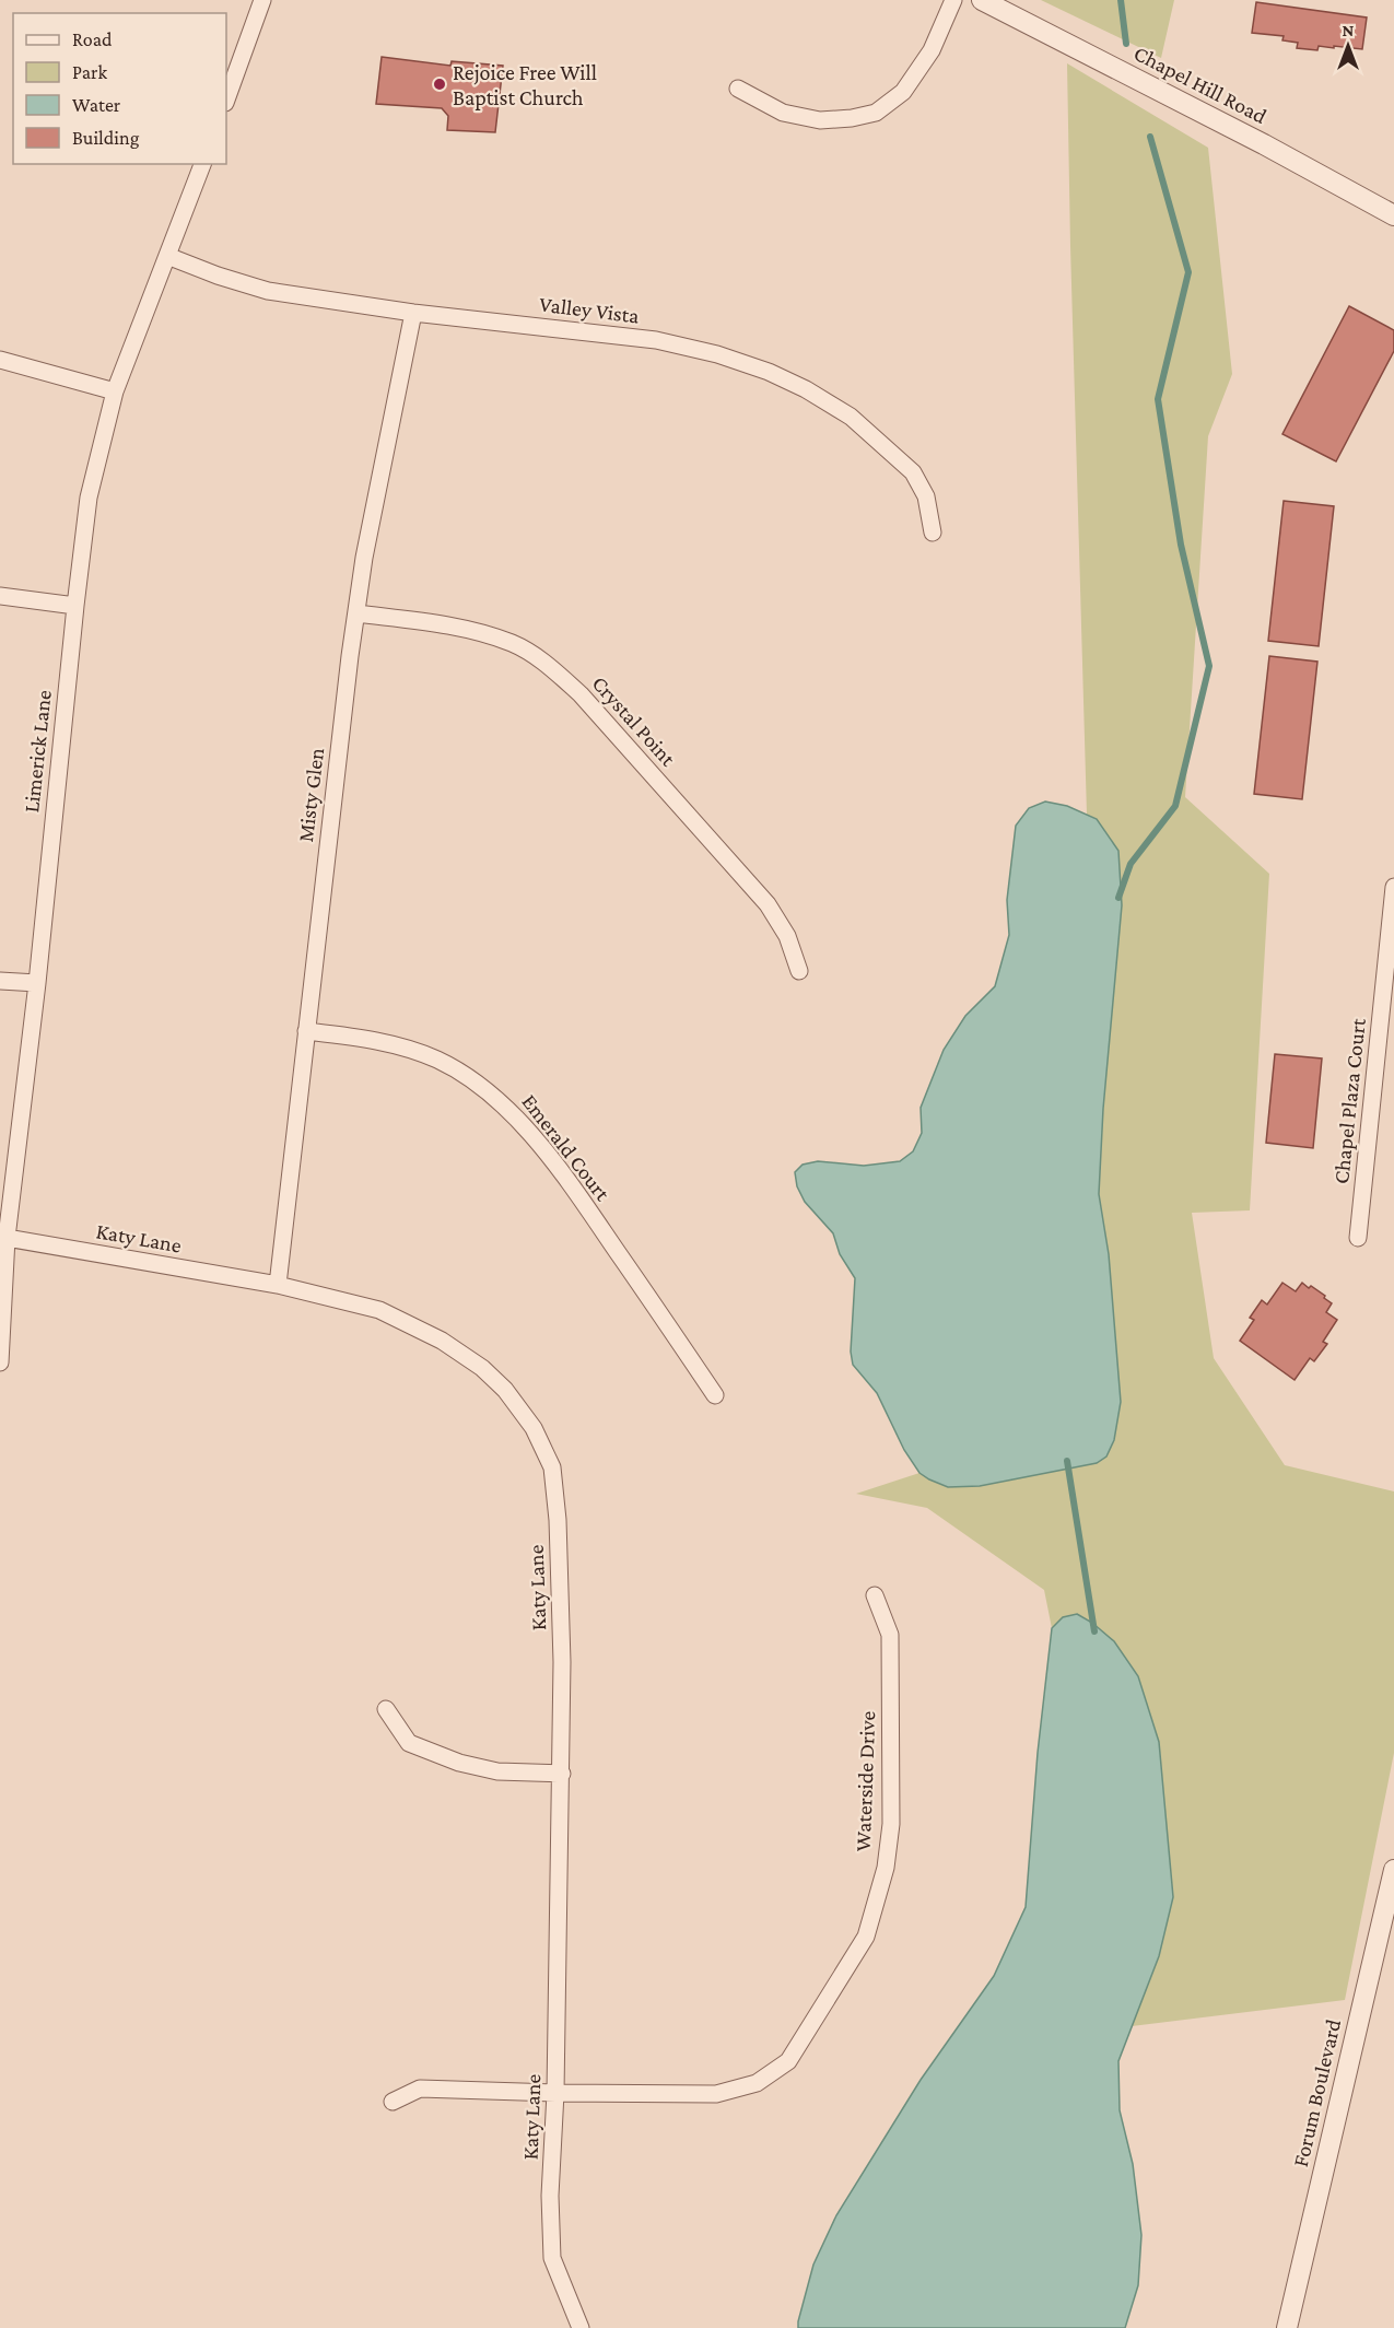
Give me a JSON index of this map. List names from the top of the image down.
{
  "streets": {
    "street": [
      "Chapel Hill Road",
      "Valley Vista",
      "Crystal Point",
      "Limerick Lane",
      "Misty Glen",
      "Chapel Plaza Court",
      "Emerald Court",
      "Katy Lane",
      "Waterside Drive",
      "Forum Boulevard"
    ]
  },
  "crossings": [
    ["Valley Vista", "Limerick Lane"],
    ["Valley Vista", "Misty Glen"],
    ["Crystal Point", "Misty Glen"],
    ["Limerick Lane", "Katy Lane"],
    ["Misty Glen", "Emerald Court"],
    ["Misty Glen", "Katy Lane"],
    ["Katy Lane", "Waterside Drive"]
  ],
  "places": ["Rejoice Free Will Baptist Church"],
  "legend": [
    "Road",
    "Park",
    "Water",
    "Building"
  ],
  "north": "top"
}
